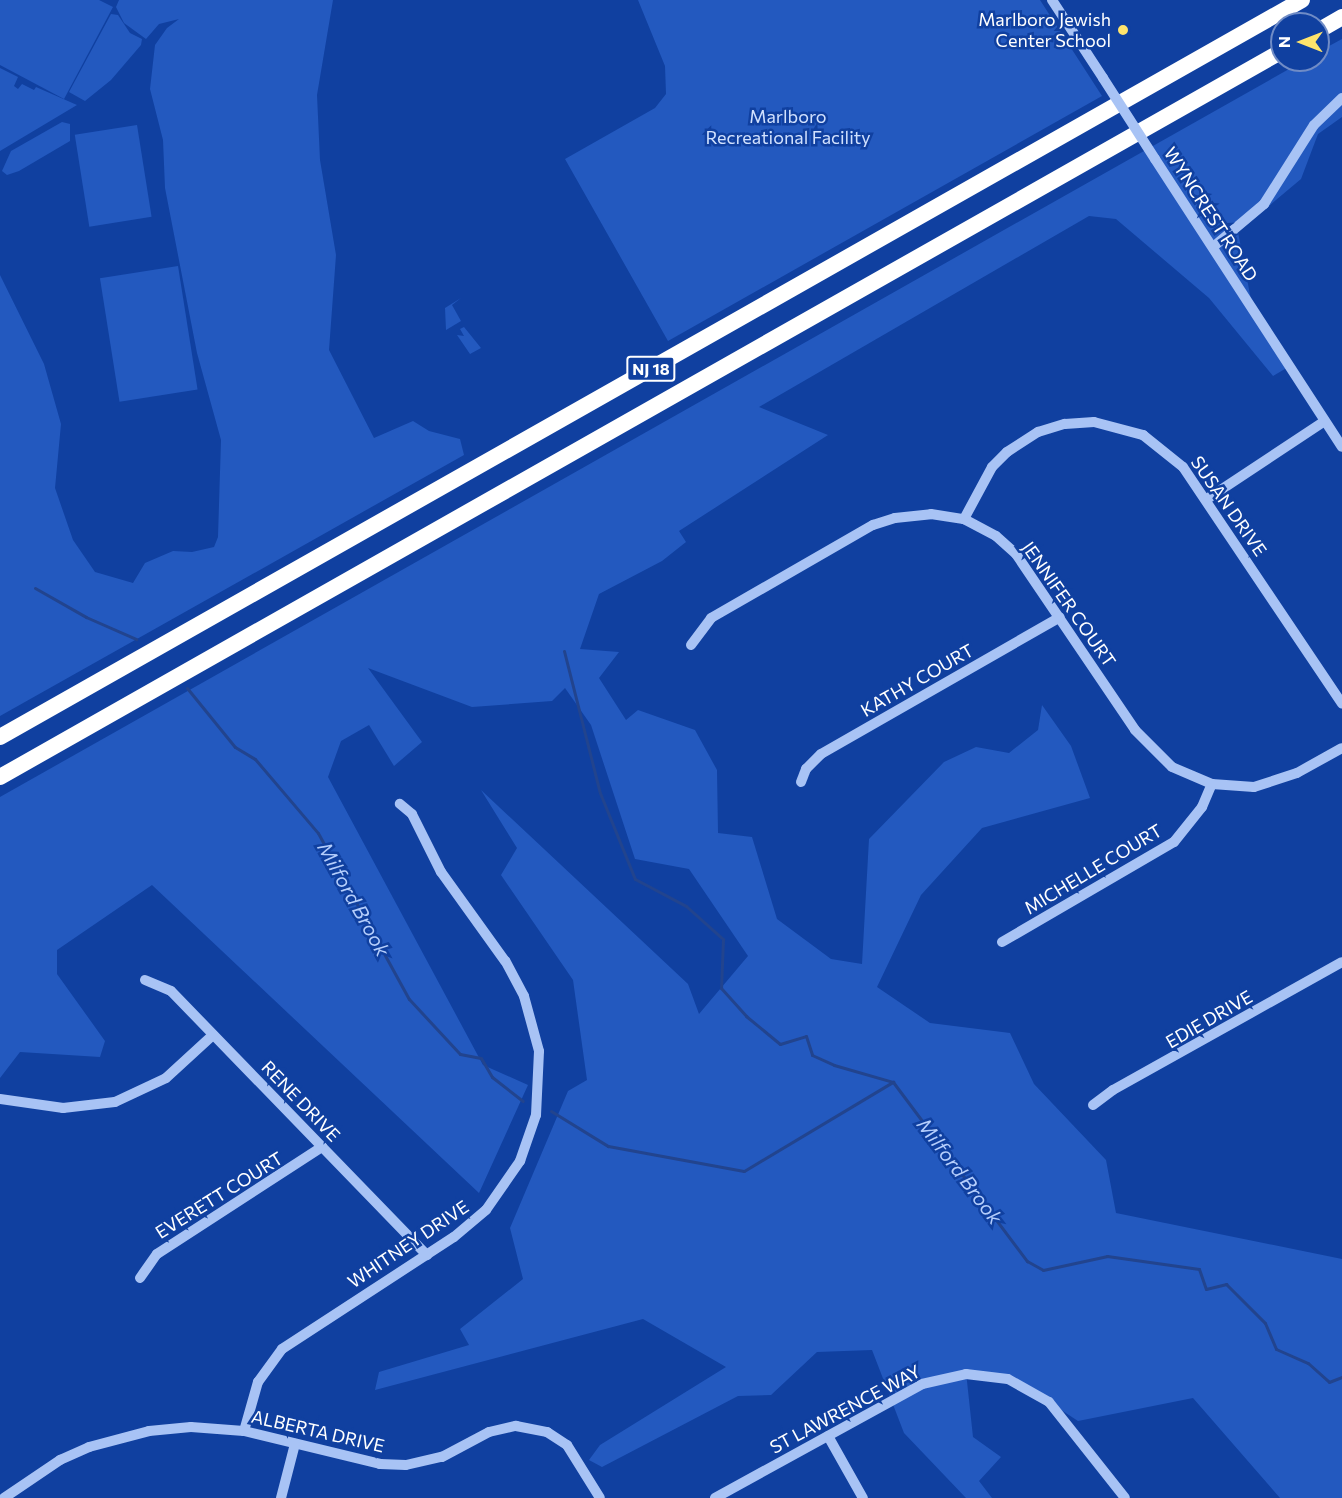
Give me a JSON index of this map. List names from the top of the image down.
{
  "streets": {
    "highway": ["NJ 18"],
    "street": [
      "WYNCREST ROAD",
      "SUSAN DRIVE",
      "JENNIFER COURT",
      "KATHY COURT",
      "MICHELLE COURT",
      "EDIE DRIVE",
      "RENE DRIVE",
      "EVERETT COURT",
      "WHITNEY DRIVE",
      "ST LAWRENCE WAY",
      "ALBERTA DRIVE"
    ]
  },
  "crossings": [
    ["SUSAN DRIVE", "JENNIFER COURT"],
    ["JENNIFER COURT", "KATHY COURT"],
    ["JENNIFER COURT", "MICHELLE COURT"],
    ["RENE DRIVE", "EVERETT COURT"],
    ["RENE DRIVE", "WHITNEY DRIVE"],
    ["WHITNEY DRIVE", "ALBERTA DRIVE"]
  ],
  "water": ["Milford Brook"],
  "parks": ["Marlboro Recreational Facility"],
  "places": ["Marlboro Jewish Center School"],
  "north": "left"
}
